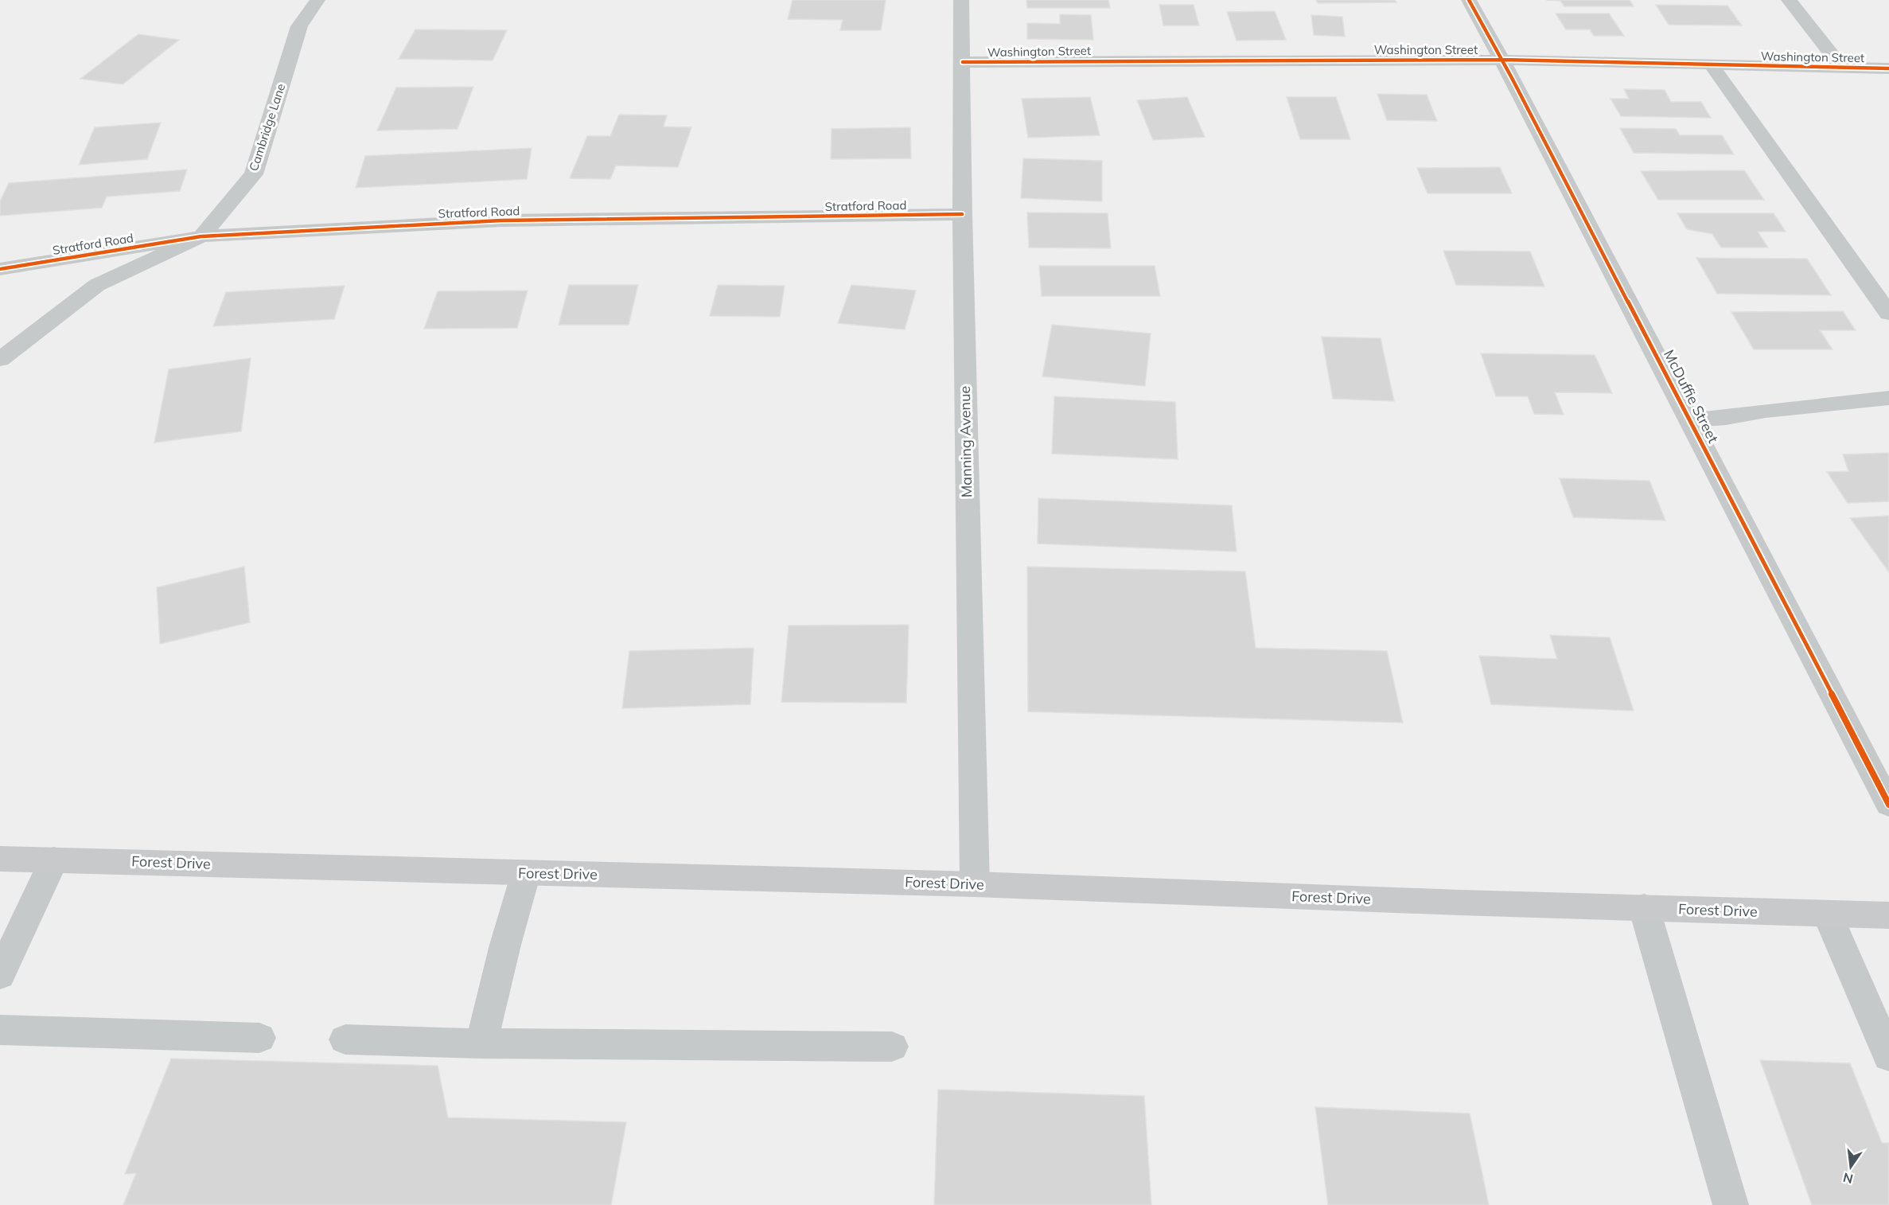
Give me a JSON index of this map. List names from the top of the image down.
{
  "streets": {
    "main road": ["Forest Drive"],
    "street": [
      "Washington Street",
      "Cambridge Lane",
      "Stratford Road",
      "McDuffie Street",
      "Manning Avenue"
    ]
  },
  "crossings": [
    ["Washington Street", "McDuffie Street"],
    ["Washington Street", "Manning Avenue"],
    ["Cambridge Lane", "Stratford Road"],
    ["Stratford Road", "Manning Avenue"],
    ["Manning Avenue", "Forest Drive"]
  ],
  "north": "bottom"
}
